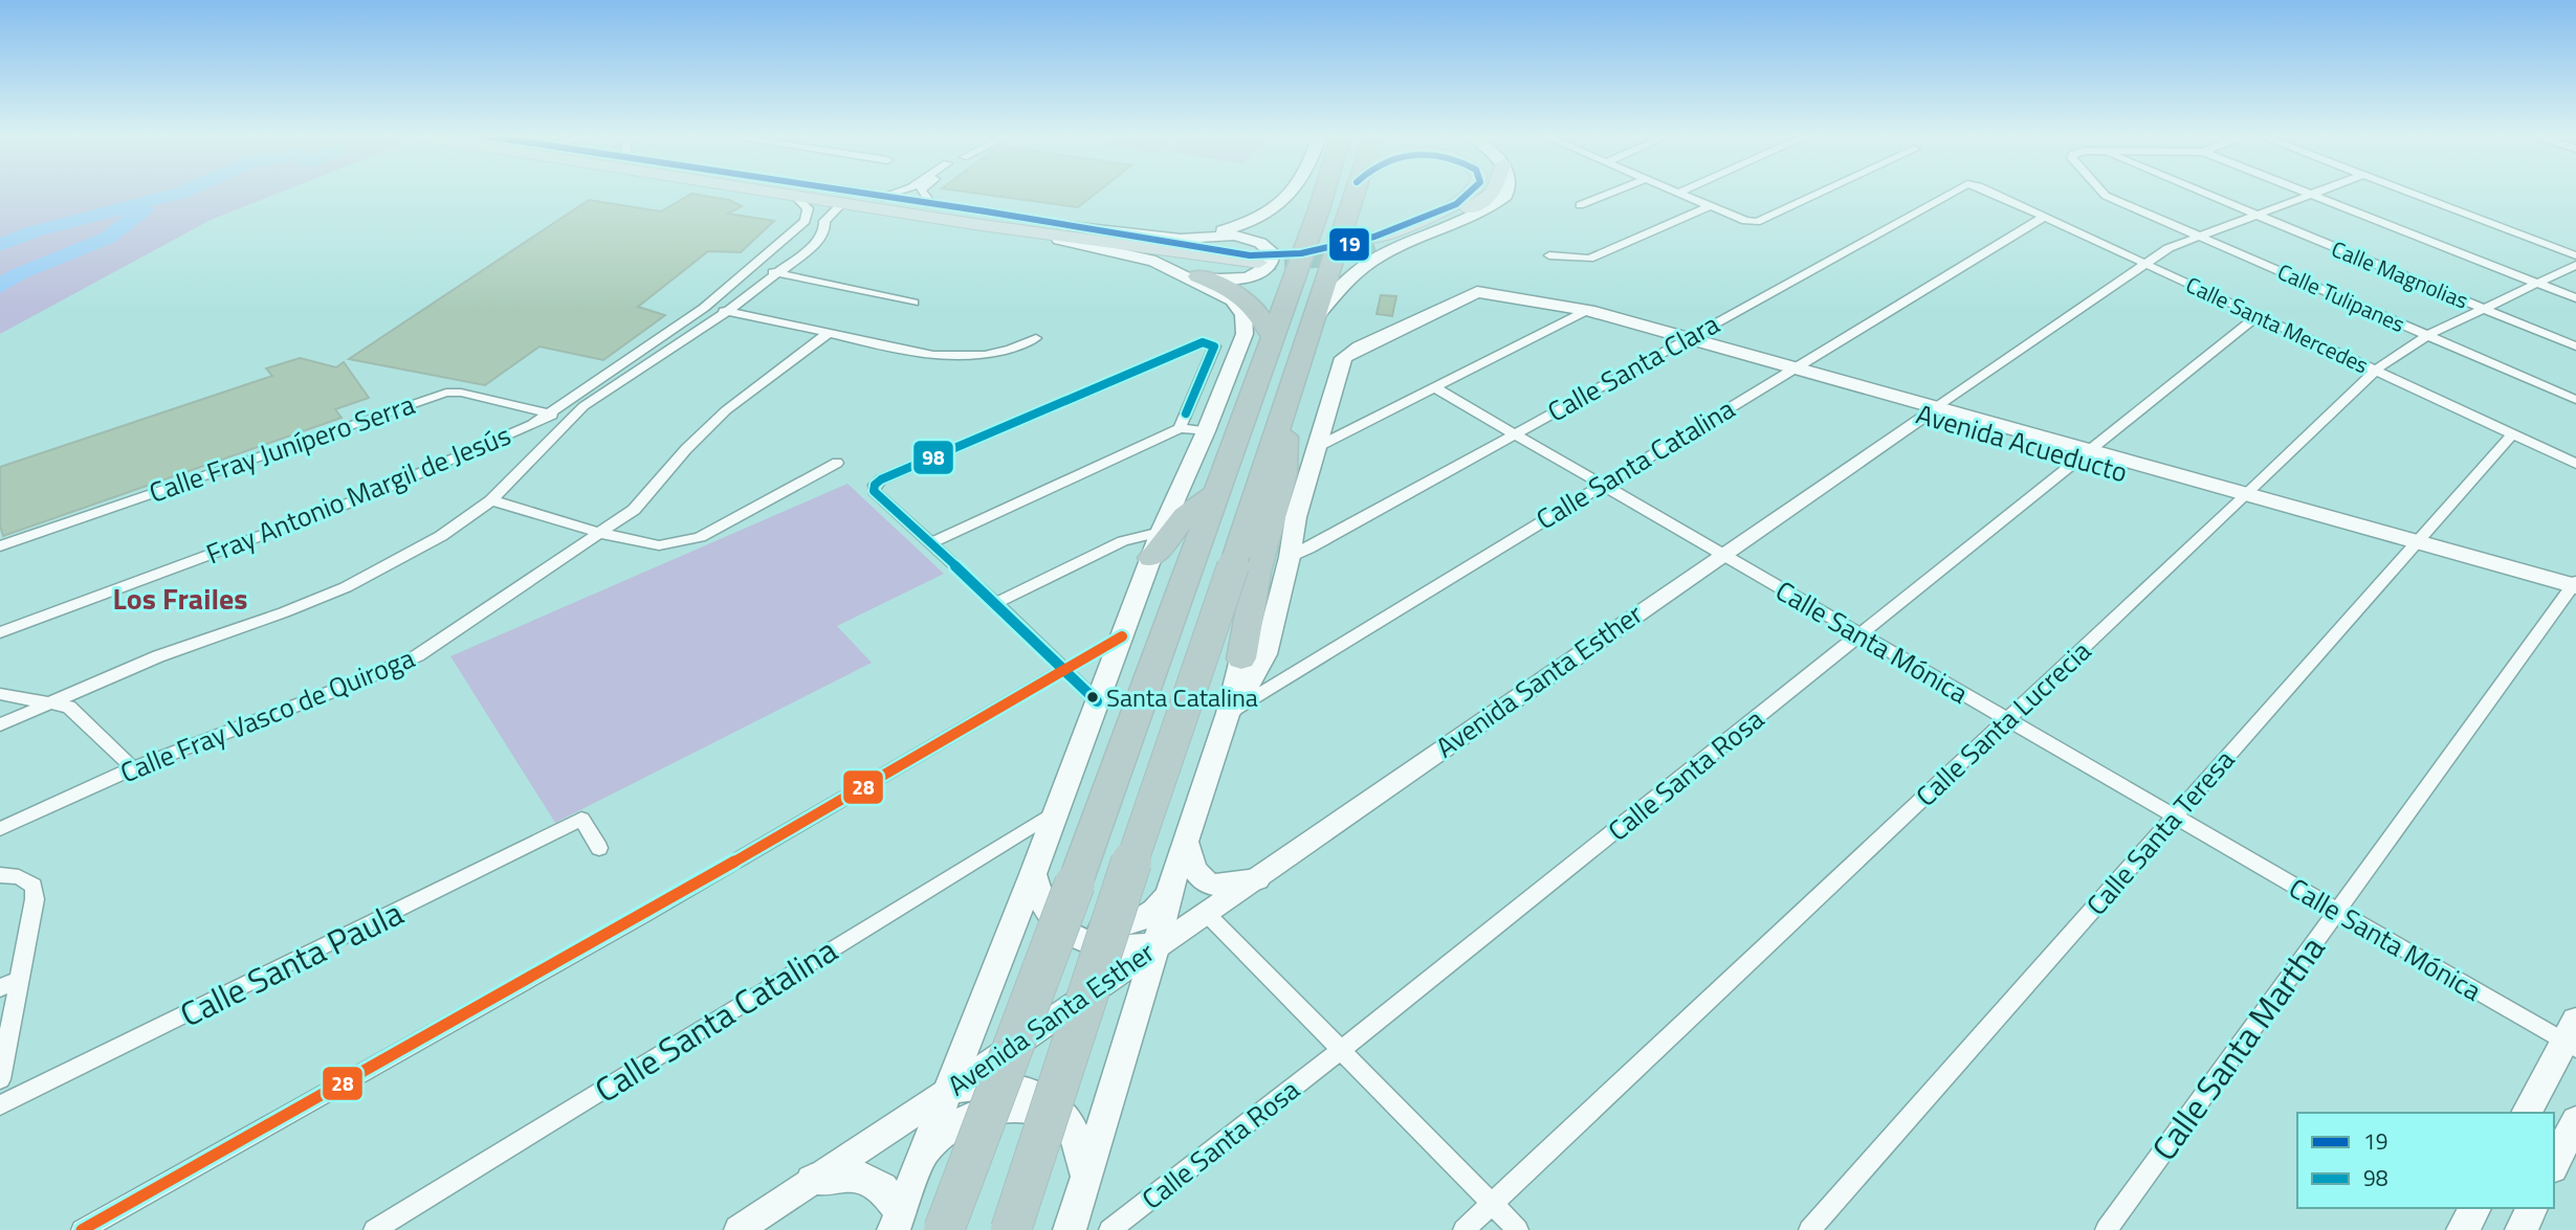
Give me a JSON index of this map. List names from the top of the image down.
{
  "streets": {
    "main road": ["Avenida Acueducto"],
    "street": [
      "Calle Magnolias",
      "Calle Tulipanes",
      "Calle Santa Mercedes",
      "Calle Santa Clara",
      "Calle Fray Junípero Serra",
      "Calle Santa Catalina",
      "Fray Antonio Margil de Jesús",
      "Calle Santa Mónica",
      "Avenida Santa Esther",
      "Calle Fray Vasco de Quiroga",
      "Calle Santa Lucrecia",
      "Calle Santa Rosa",
      "Calle Santa Teresa",
      "Calle Santa Paula",
      "Calle Santa Martha"
    ]
  },
  "crossings": [
    ["Calle Magnolias", "Avenida Santa Esther"],
    ["Calle Magnolias", "Calle Santa Lucrecia"],
    ["Calle Tulipanes", "Avenida Santa Esther"],
    ["Calle Tulipanes", "Calle Santa Lucrecia"],
    ["Calle Santa Mercedes", "Calle Santa Catalina"],
    ["Calle Santa Mercedes", "Avenida Santa Esther"],
    ["Calle Santa Mercedes", "Calle Santa Lucrecia"],
    ["Calle Santa Mercedes", "Calle Santa Rosa"],
    ["Calle Santa Mercedes", "Calle Santa Teresa"],
    ["Calle Santa Clara", "Avenida Acueducto"],
    ["Calle Santa Clara", "Calle Santa Mónica"],
    ["Avenida Acueducto", "Calle Santa Catalina"],
    ["Avenida Acueducto", "Avenida Santa Esther"],
    ["Avenida Acueducto", "Calle Santa Lucrecia"],
    ["Avenida Acueducto", "Calle Santa Rosa"],
    ["Avenida Acueducto", "Calle Santa Teresa"],
    ["Avenida Acueducto", "Calle Santa Martha"],
    ["Calle Fray Junípero Serra", "Fray Antonio Margil de Jesús"],
    ["Calle Santa Catalina", "Calle Santa Mónica"],
    ["Calle Santa Mónica", "Avenida Santa Esther"],
    ["Calle Santa Mónica", "Calle Santa Lucrecia"],
    ["Calle Santa Mónica", "Calle Santa Rosa"],
    ["Calle Santa Mónica", "Calle Santa Teresa"],
    ["Calle Santa Mónica", "Calle Santa Martha"]
  ],
  "districts": ["Los Frailes"],
  "places": ["Santa Catalina"],
  "lines": ["transit line 19", "transit line 98", "transit line 28"],
  "legend": ["19", "98"]
}
